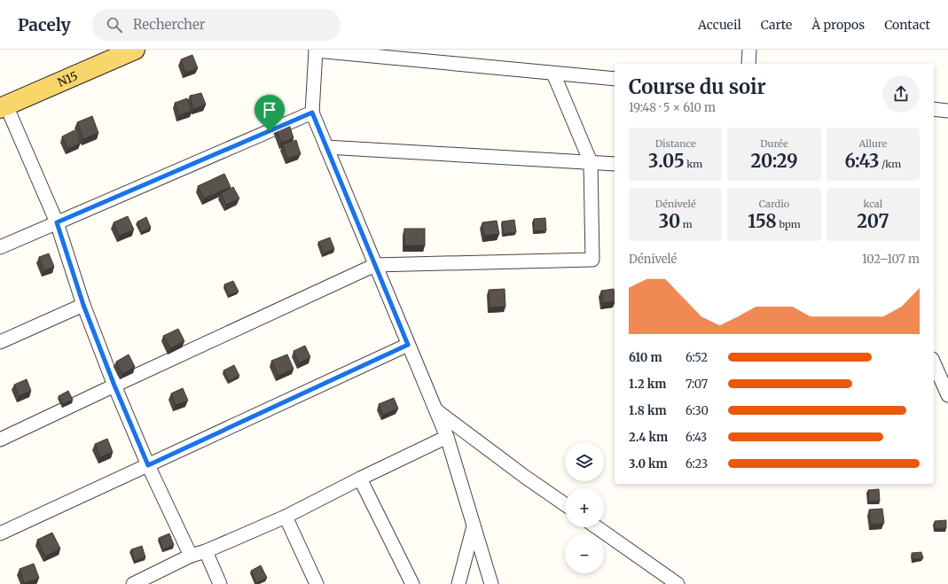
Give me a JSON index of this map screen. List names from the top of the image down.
{
  "streets": {
    "main road": ["N15"]
  },
  "page": {
    "header": "Pacely",
    "search": "Rechercher",
    "nav": [
      "Accueil",
      "Carte",
      "À propos",
      "Contact"
    ],
    "heading": ["Course du soir", "19:48 · 5 × 610 m"],
    "stats": [
      ["Distance", "3.05 km"],
      ["Durée", "20:29"],
      ["Allure", "6:43 /km"],
      ["Dénivelé", "30 m"],
      ["Cardio", "158 bpm"],
      ["kcal", "207"]
    ],
    "chart": ["Dénivelé", "102–107 m"],
    "list": [
      {
        "name": "610 m",
        "note": "6:52"
      },
      {
        "name": "1.2 km",
        "note": "7:07"
      },
      {
        "name": "1.8 km",
        "note": "6:30"
      },
      {
        "name": "2.4 km",
        "note": "6:43"
      },
      {
        "name": "3.0 km",
        "note": "6:23"
      }
    ],
    "map_buttons": ["+", "−"]
  }
}
